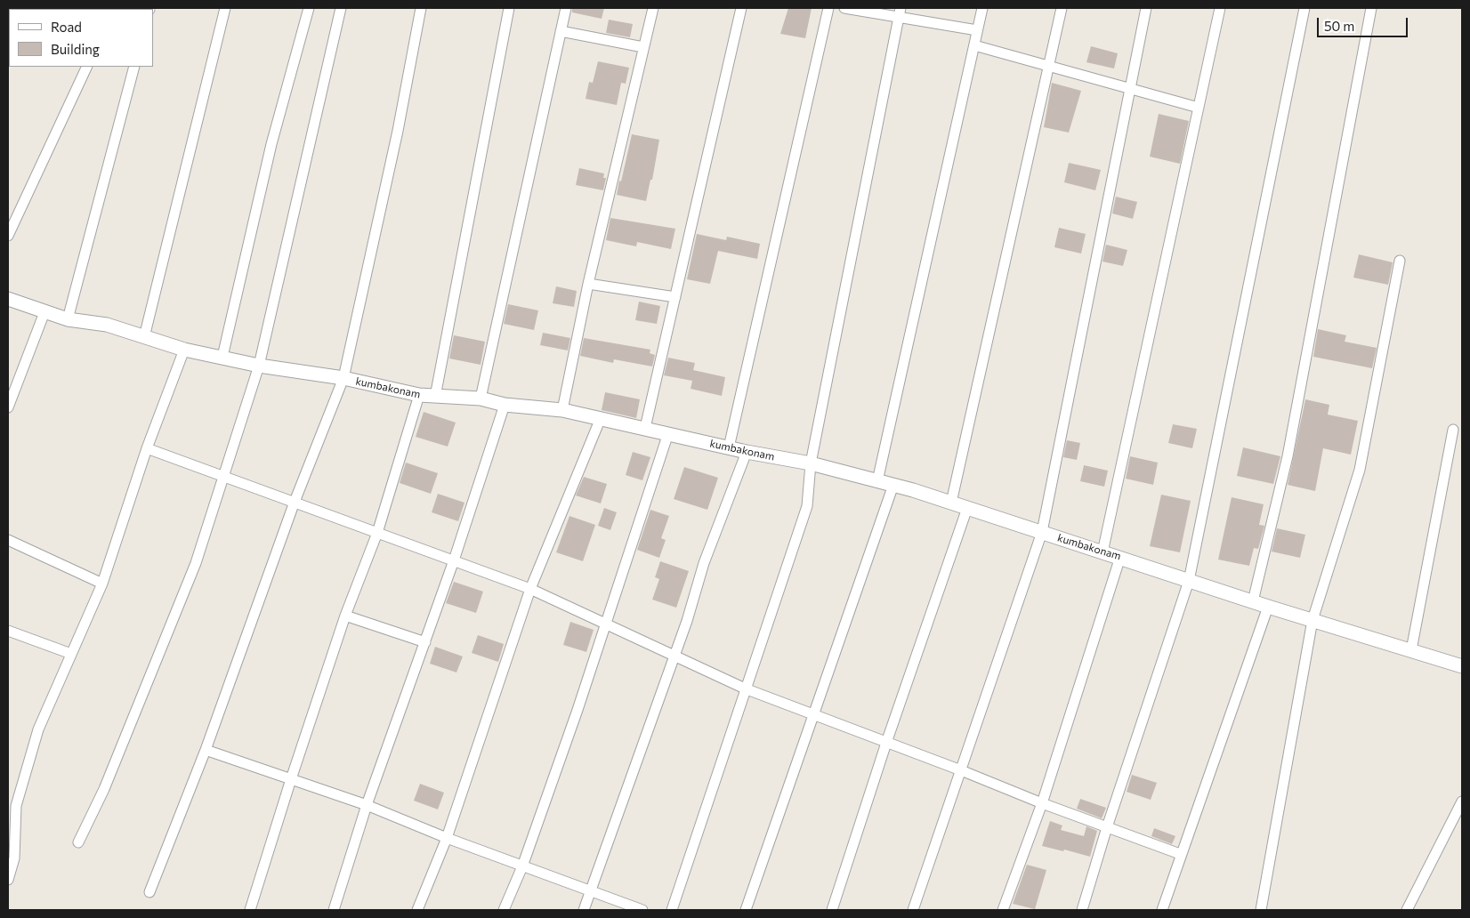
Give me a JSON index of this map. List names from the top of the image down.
{
  "streets": {
    "street": ["kumbakonam"]
  },
  "legend": ["Road", "Building"],
  "scale_bar": "50 m"
}
